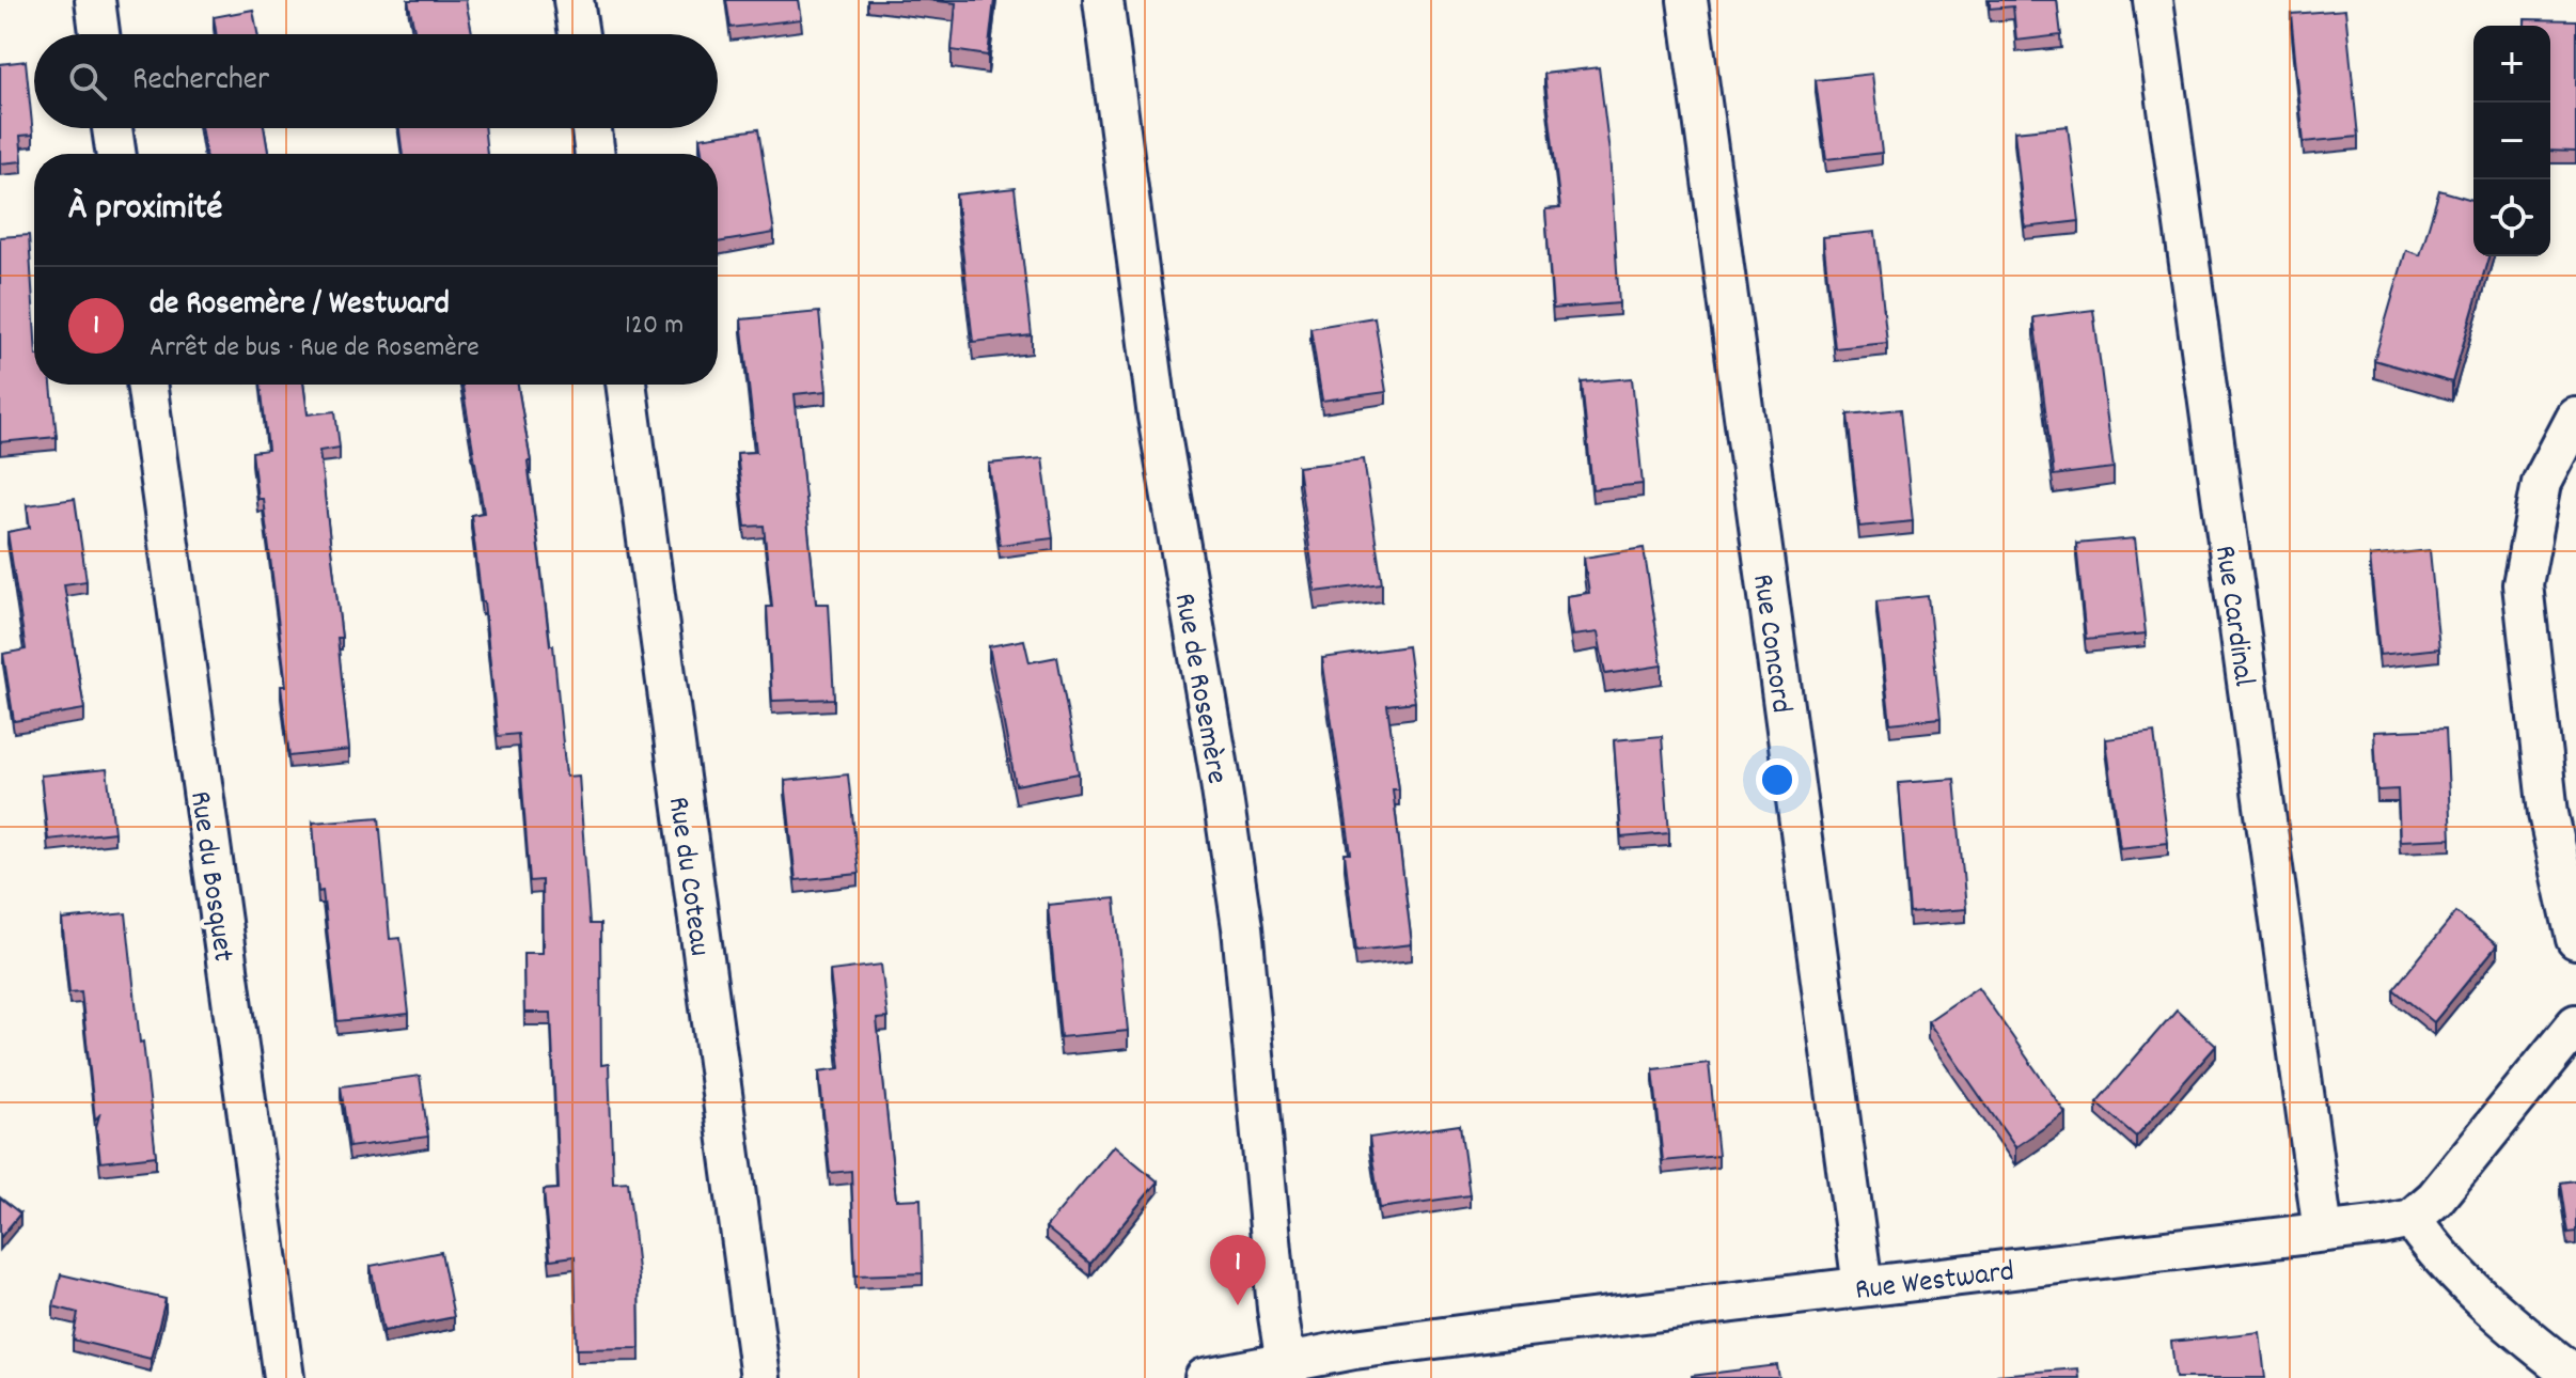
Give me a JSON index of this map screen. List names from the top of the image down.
{
  "streets": {
    "street": [
      "Rue Cardinal",
      "Rue Concord",
      "Rue de Rosemère",
      "Rue du Bosquet",
      "Rue du Coteau",
      "Rue Westward"
    ]
  },
  "crossings": [
    ["Rue Cardinal", "Rue Westward"],
    ["Rue Concord", "Rue Westward"],
    ["Rue de Rosemère", "Rue Westward"]
  ],
  "page": {
    "map_buttons": ["+", "−"],
    "search": "Rechercher",
    "heading": "À proximité",
    "list": [
      {
        "mark": "1",
        "name": "de Rosemère / Westward",
        "note": "Arrêt de bus · Rue de Rosemère",
        "value": "120 m"
      }
    ],
    "pins": "1"
  }
}
